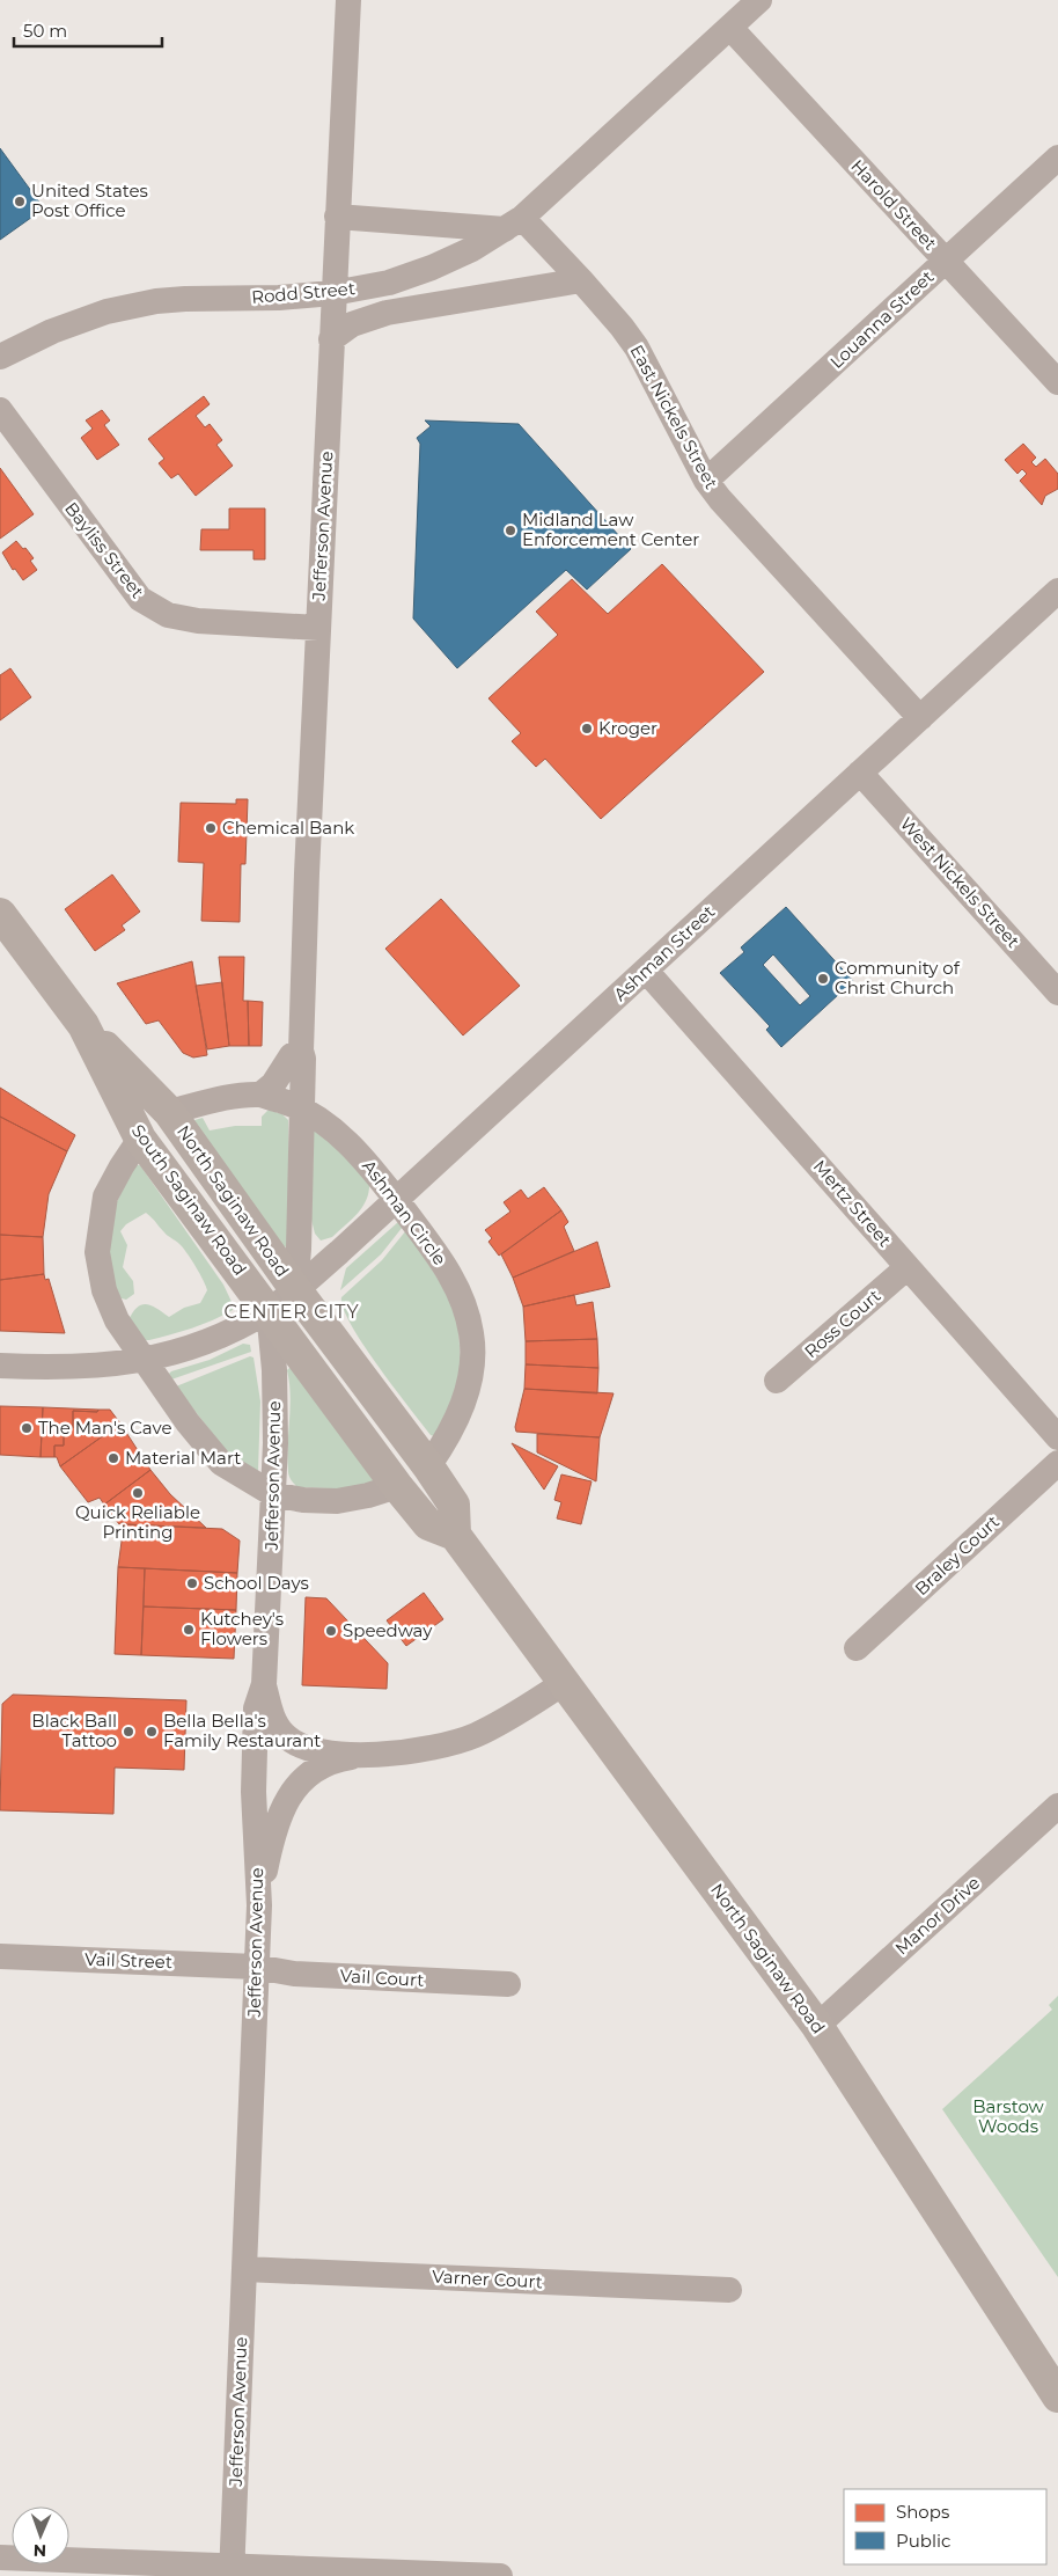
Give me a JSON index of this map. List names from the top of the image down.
{
  "streets": {
    "main road": ["South Saginaw Road", "North Saginaw Road"],
    "street": [
      "Harold Street",
      "Rodd Street",
      "Louanna Street",
      "East Nickels Street",
      "Jefferson Avenue",
      "Bayliss Street",
      "West Nickels Street",
      "Ashman Street",
      "Mertz Street",
      "Ashman Circle",
      "Ross Court",
      "Braley Court",
      "Manor Drive",
      "Vail Street",
      "Vail Court",
      "Varner Court"
    ]
  },
  "crossings": [
    ["Harold Street", "Rodd Street"],
    ["Harold Street", "Louanna Street"],
    ["Rodd Street", "East Nickels Street"],
    ["Rodd Street", "Jefferson Avenue"],
    ["Louanna Street", "East Nickels Street"],
    ["East Nickels Street", "Ashman Street"],
    ["Jefferson Avenue", "Bayliss Street"],
    ["Jefferson Avenue", "Ashman Street"],
    ["Jefferson Avenue", "South Saginaw Road"],
    ["Jefferson Avenue", "North Saginaw Road"],
    ["Jefferson Avenue", "Ashman Circle"],
    ["Jefferson Avenue", "Vail Street"],
    ["Jefferson Avenue", "Vail Court"],
    ["Jefferson Avenue", "Varner Court"],
    ["West Nickels Street", "Ashman Street"],
    ["Ashman Street", "South Saginaw Road"],
    ["Ashman Street", "North Saginaw Road"],
    ["Ashman Street", "Mertz Street"],
    ["Ashman Street", "Ashman Circle"],
    ["South Saginaw Road", "North Saginaw Road"],
    ["North Saginaw Road", "Ashman Circle"],
    ["North Saginaw Road", "Manor Drive"],
    ["Mertz Street", "Ross Court"],
    ["Vail Street", "Vail Court"]
  ],
  "districts": ["CENTER CITY"],
  "parks": ["Barstow Woods"],
  "places": [
    "United States Post Office",
    "Midland Law Enforcement Center",
    "Kroger",
    "Chemical Bank",
    "Community of Christ Church",
    "The Man's Cave",
    "Material Mart",
    "Quick Reliable Printing",
    "School Days",
    "Kutchey's Flowers",
    "Speedway",
    "Black Ball Tattoo",
    "Bella Bella's Family Restaurant"
  ],
  "legend": ["Shops", "Public"],
  "scale_bar": "50 m",
  "north": "bottom"
}
